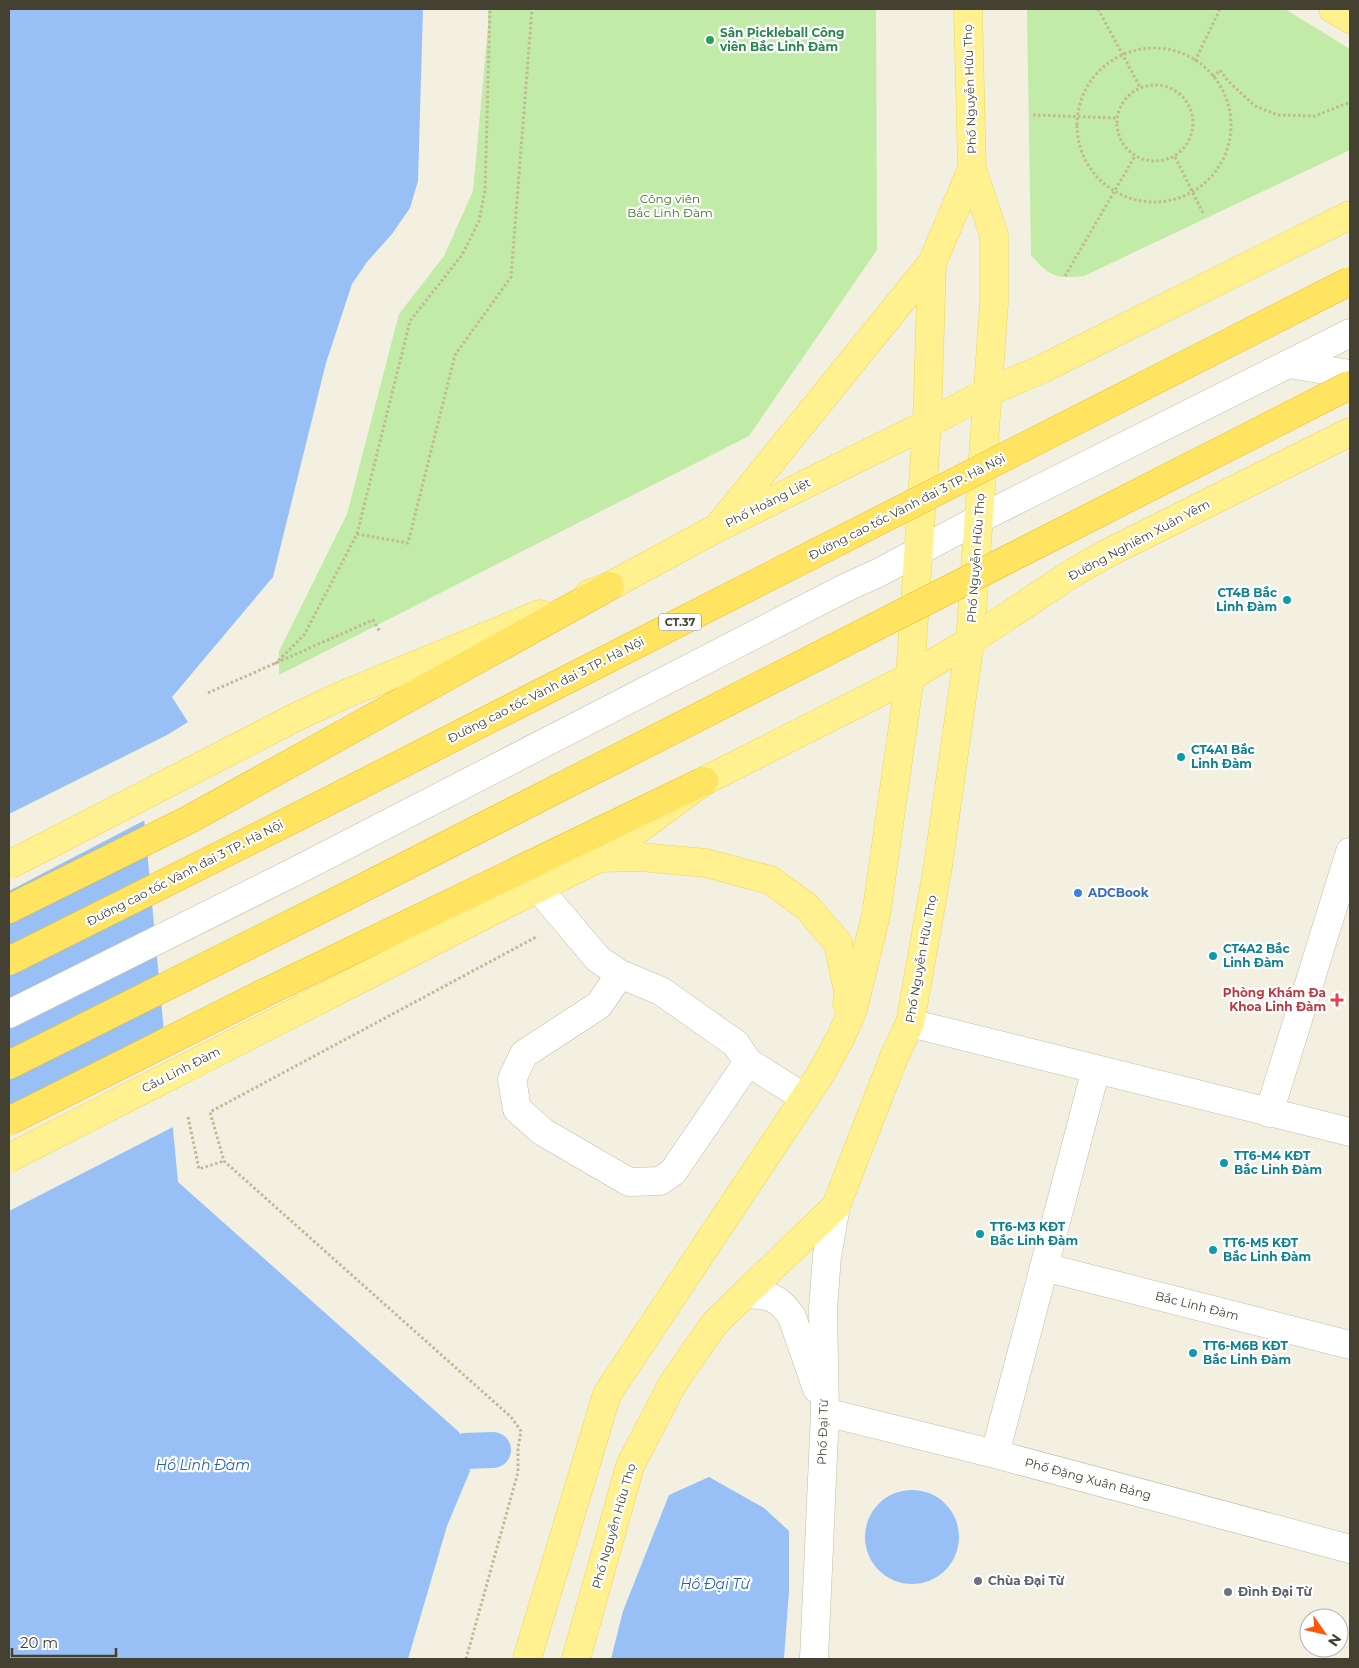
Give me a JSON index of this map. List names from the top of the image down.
{
  "streets": {
    "highway": ["Đường cao tốc Vành đai 3 TP. Hà Nội", "CT.37"],
    "main road": [
      "Phố Nguyễn Hữu Thọ",
      "Phố Hoàng Liệt",
      "Đường Nghiêm Xuân Yêm",
      "Cầu Linh Đàm"
    ],
    "street": ["Bắc Linh Đàm", "Phố Đại Từ", "Phố Đặng Xuân Bảng"]
  },
  "crossings": [
    ["Phố Nguyễn Hữu Thọ", "Phố Hoàng Liệt"],
    ["Phố Nguyễn Hữu Thọ", "Đường Nghiêm Xuân Yêm"],
    ["Phố Nguyễn Hữu Thọ", "Phố Đại Từ"],
    ["Phố Đại Từ", "Phố Đặng Xuân Bảng"]
  ],
  "water": ["Hồ Linh Đàm", "Hồ Đại Từ"],
  "parks": ["Công viên Bắc Linh Đàm"],
  "places": {
    "other": [
      "Sân Pickleball Công viên Bắc Linh Đàm",
      "CT4B Bắc Linh Đàm",
      "CT4A1 Bắc Linh Đàm",
      "ADCBook",
      "CT4A2 Bắc Linh Đàm",
      "TT6-M4 KĐT Bắc Linh Đàm",
      "TT6-M3 KĐT Bắc Linh Đàm",
      "TT6-M5 KĐT Bắc Linh Đàm",
      "TT6-M6B KĐT Bắc Linh Đàm",
      "Chùa Đại Từ",
      "Đình Đại Từ"
    ],
    "health": ["Phòng Khám Đa Khoa Linh Đàm"]
  },
  "scale_bar": "20 m",
  "north": "bottom right"
}
